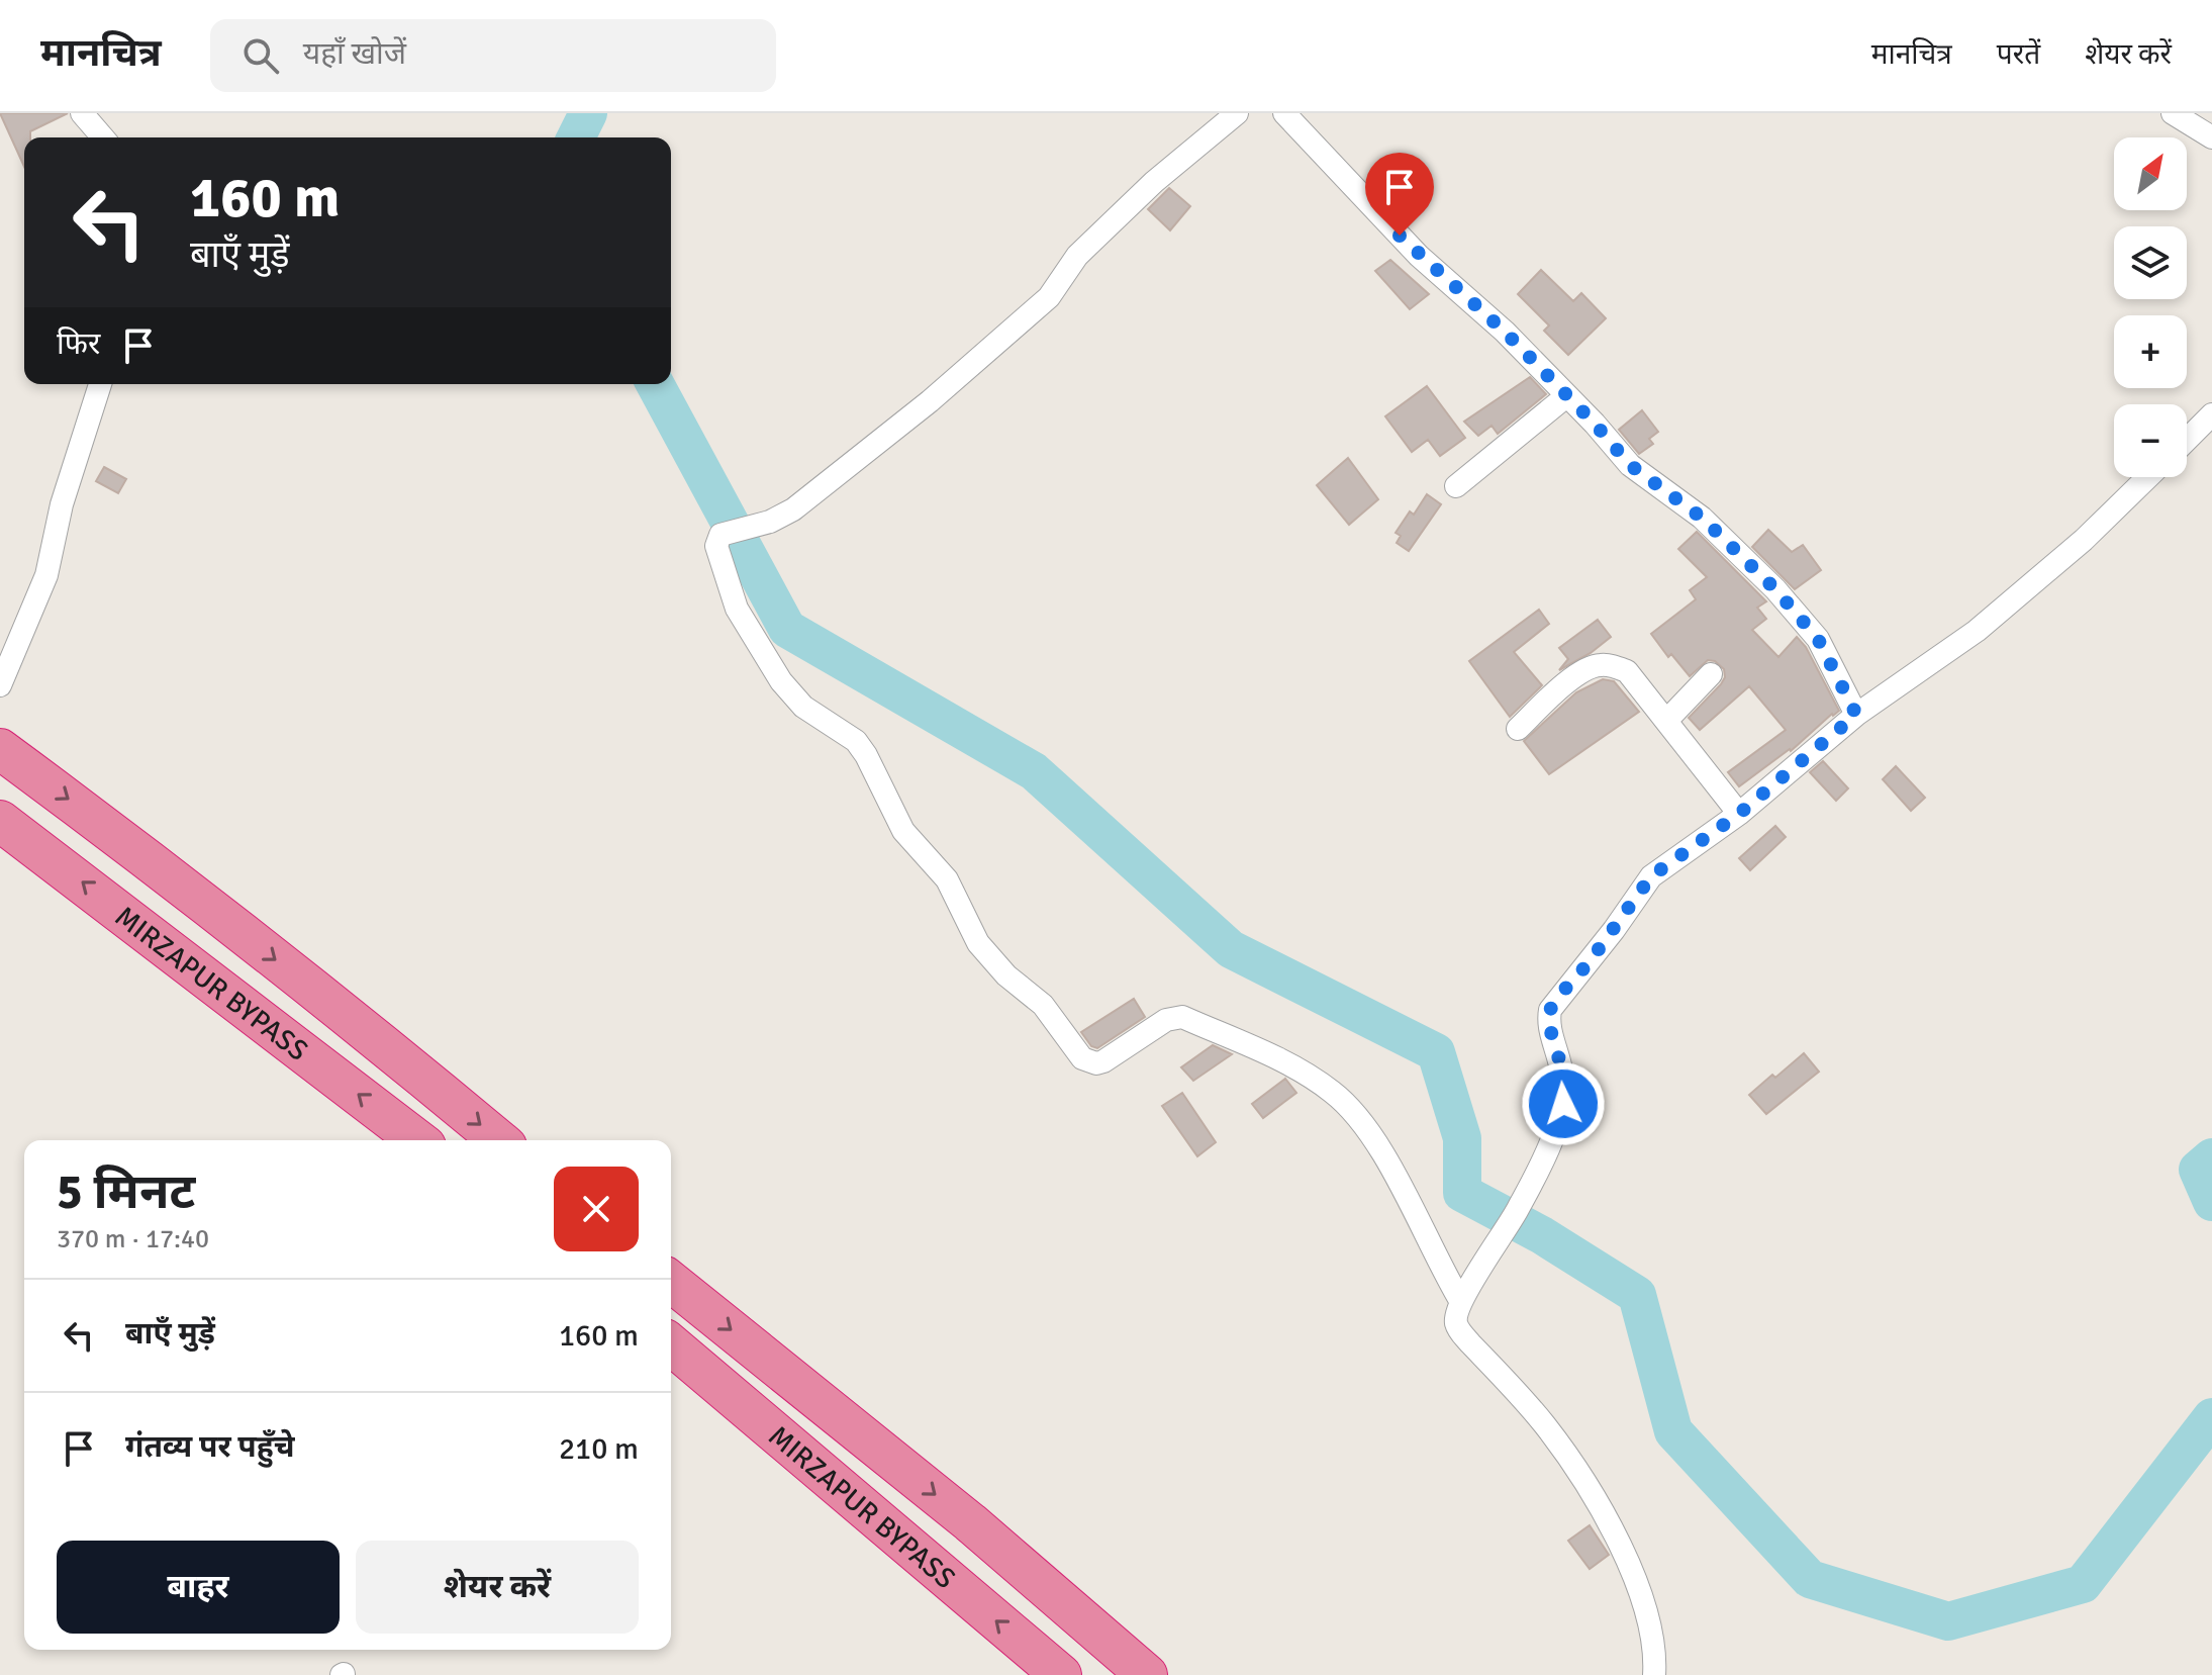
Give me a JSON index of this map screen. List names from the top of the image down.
{
  "streets": {
    "highway": ["MIRZAPUR BYPASS"]
  },
  "north": "top right",
  "page": {
    "header": "मानचित्र",
    "search": "यहाँ खोजें",
    "nav": ["मानचित्र", "परतें", "शेयर करें"],
    "map_buttons": ["+", "−"],
    "turn": ["160 m", "बाएँ मुड़ें"],
    "then": "फिर",
    "heading": ["5 मिनट", "370 m · 17:40"],
    "list": [
      {
        "name": "बाएँ मुड़ें",
        "value": "160 m"
      },
      {
        "name": "गंतव्य पर पहुँचे",
        "value": "210 m"
      }
    ],
    "buttons": ["बाहर", "शेयर करें"]
  }
}
